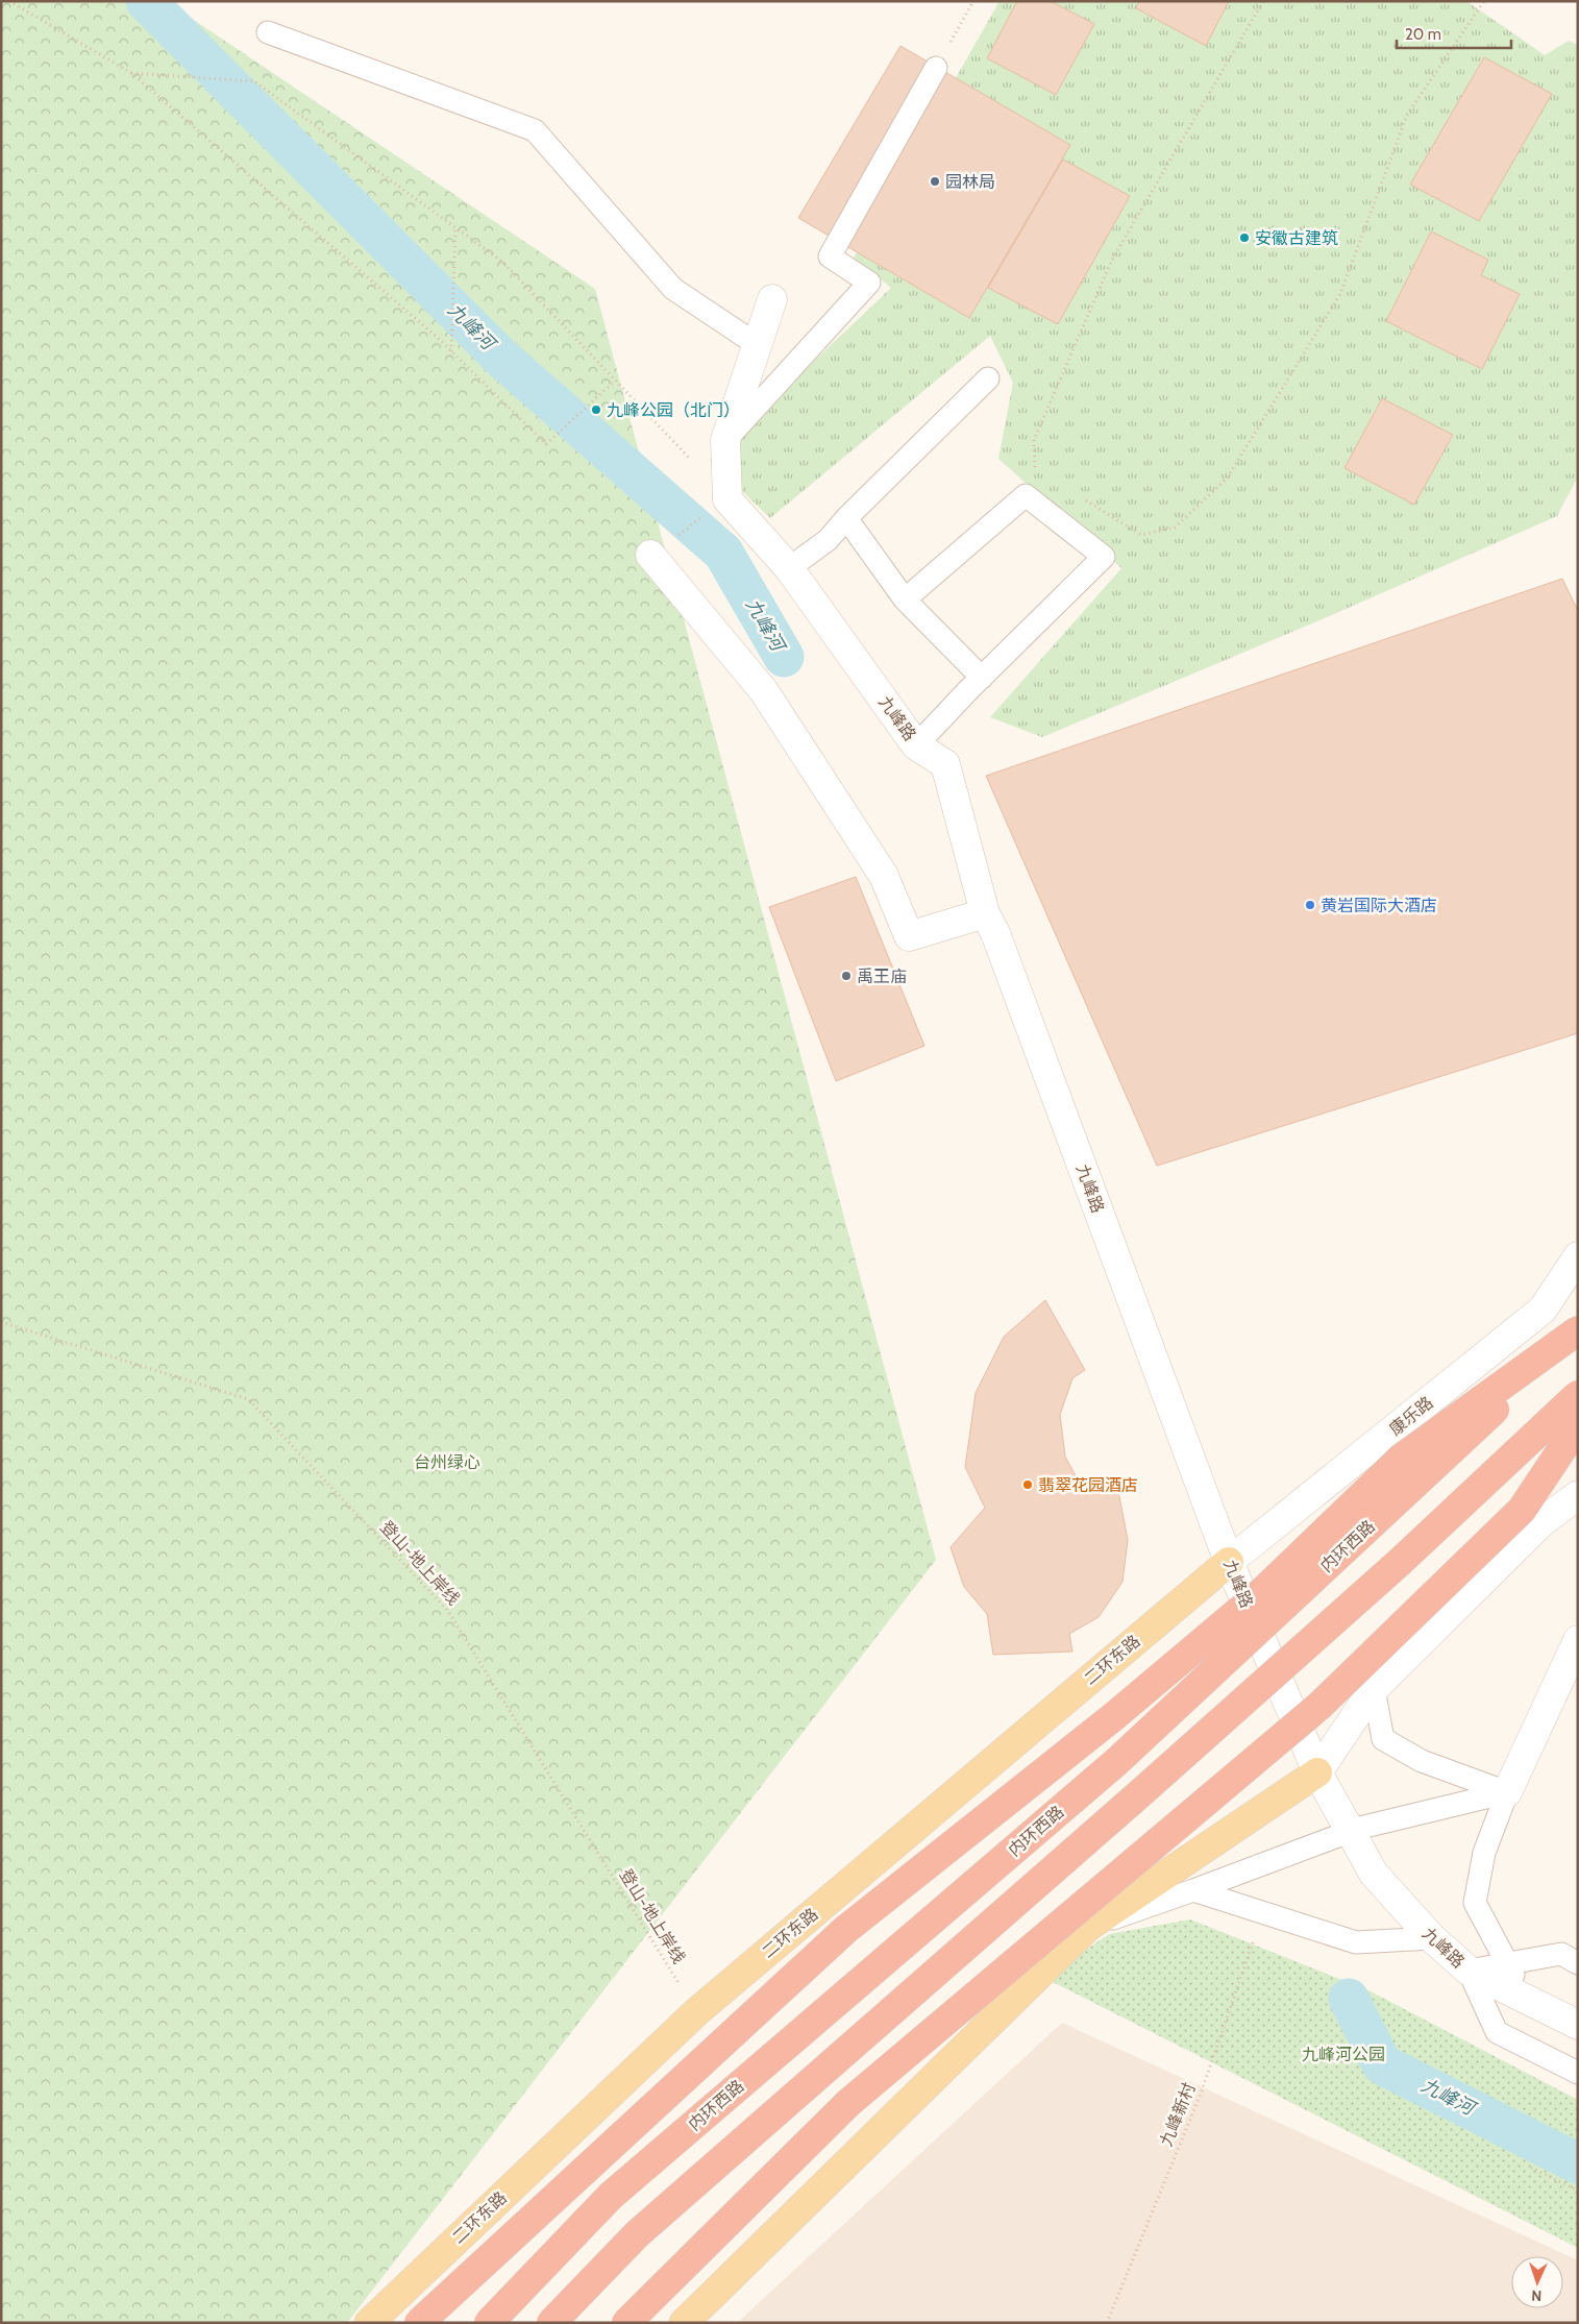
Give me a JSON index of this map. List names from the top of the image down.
{
  "streets": {
    "highway": ["内环西路"],
    "main road": ["二环东路"],
    "street": ["九峰路", "康乐路"],
    "path": ["登山-地上岸线", "九峰新村"]
  },
  "crossings": [
    ["九峰路", "康乐路"],
    ["九峰路", "二环东路"],
    ["康乐路", "二环东路"],
    ["登山-地上岸线", "二环东路"]
  ],
  "water": ["九峰河"],
  "parks": ["台州绿心", "九峰河公园"],
  "places": [
    "园林局",
    "安徽古建筑",
    "九峰公园（北门）",
    "黄岩国际大酒店",
    "禹王庙",
    "翡翠花园酒店"
  ],
  "scale_bar": "20 m",
  "north": "bottom"
}
